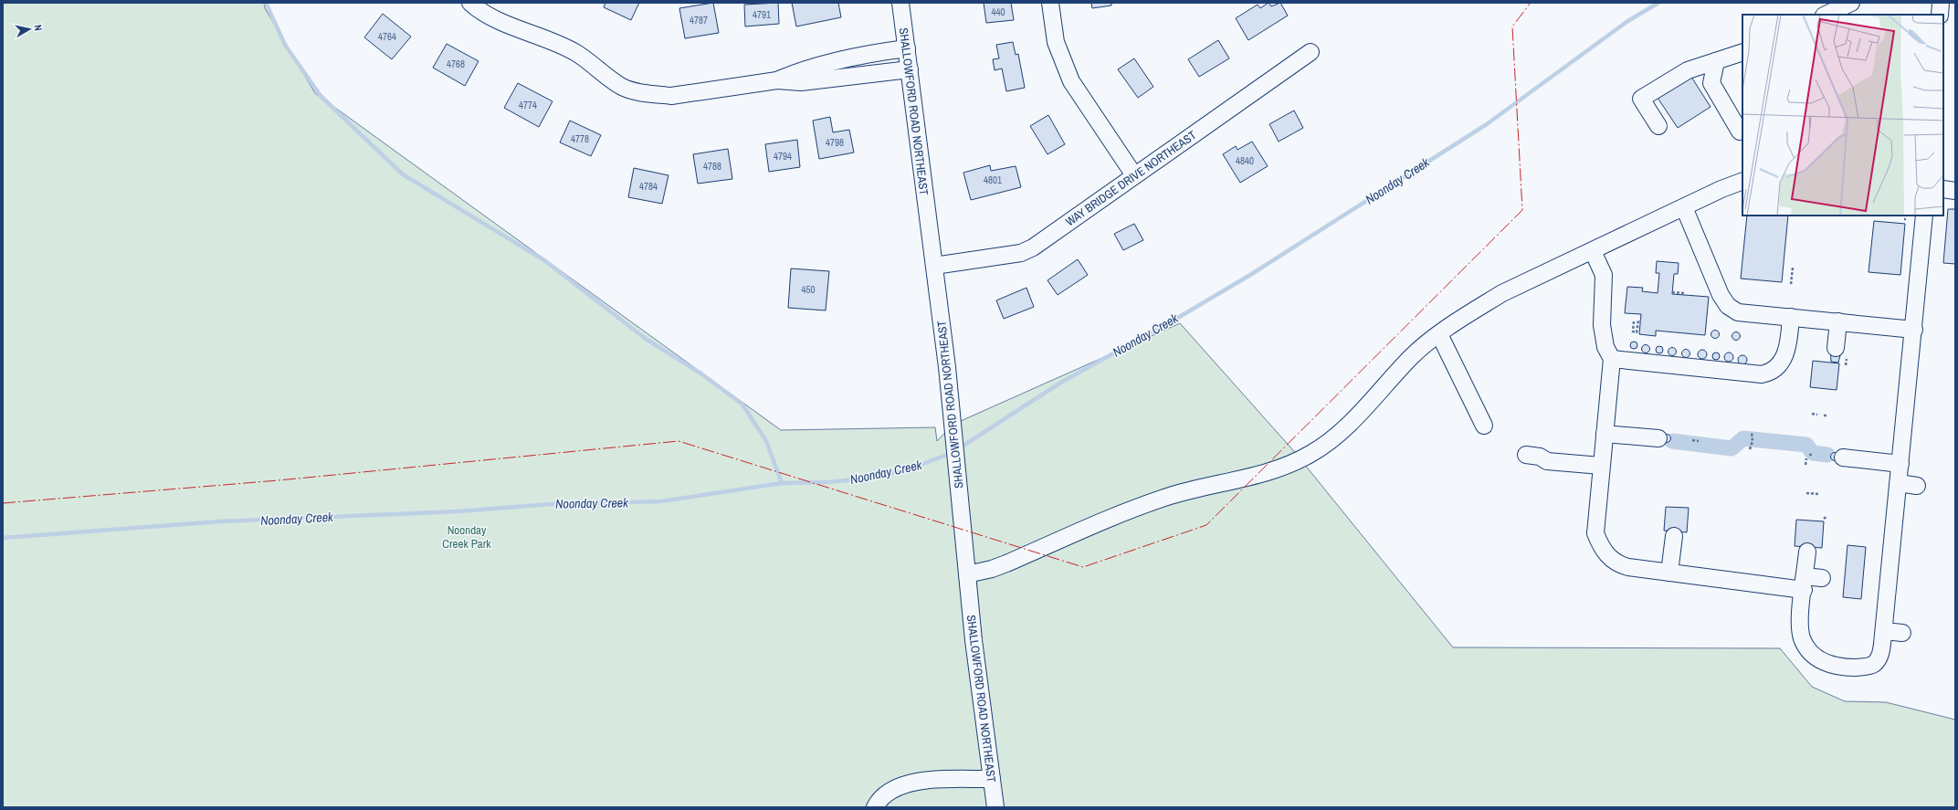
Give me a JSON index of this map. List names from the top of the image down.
{
  "streets": {
    "street": ["SHALLOWFORD ROAD NORTHEAST", "WAY BRIDGE DRIVE NORTHEAST"]
  },
  "crossings": [
    ["SHALLOWFORD ROAD NORTHEAST", "WAY BRIDGE DRIVE NORTHEAST"]
  ],
  "water": ["Noonday Creek"],
  "parks": ["Noonday Creek Park"],
  "house_numbers": [
    "440",
    "4791",
    "4787",
    "4764",
    "4768",
    "4774",
    "4778",
    "4798",
    "4794",
    "4840",
    "4788",
    "4801",
    "4784",
    "450"
  ],
  "north": "right"
}
